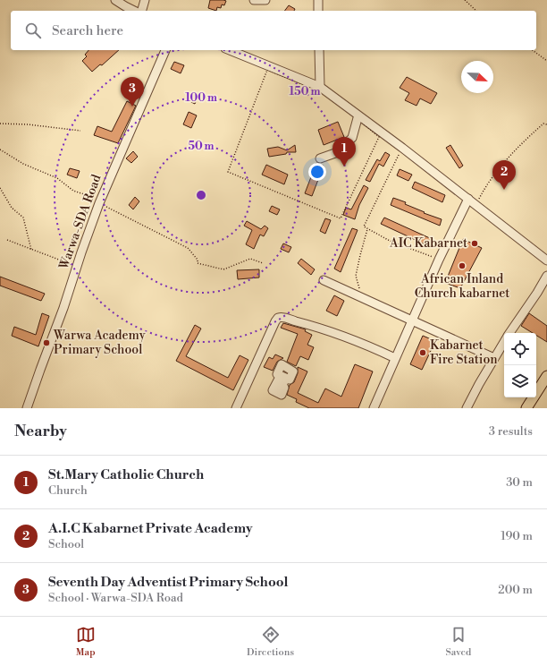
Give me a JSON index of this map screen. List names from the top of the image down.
{
  "streets": {
    "street": ["Warwa-SDA Road"]
  },
  "places": [
    "AIC Kabarnet",
    "African Inland Church kabarnet",
    "Warwa Academy Primary School",
    "Kabarnet Fire Station"
  ],
  "north": "bottom right",
  "page": {
    "search": "Search here",
    "pins": ["3", "1", "2"],
    "heading": ["Nearby", "3 results"],
    "list": [
      {
        "mark": "1",
        "name": "St.Mary Catholic Church",
        "note": "Church",
        "value": "30 m"
      },
      {
        "mark": "2",
        "name": "A.I.C Kabarnet Private Academy",
        "note": "School",
        "value": "190 m"
      },
      {
        "mark": "3",
        "name": "Seventh Day Adventist Primary School",
        "note": "School · Warwa-SDA Road",
        "value": "200 m"
      }
    ],
    "nav": ["Map", "Directions", "Saved"]
  },
  "rings": ["150 m", "100 m", "50 m"]
}
